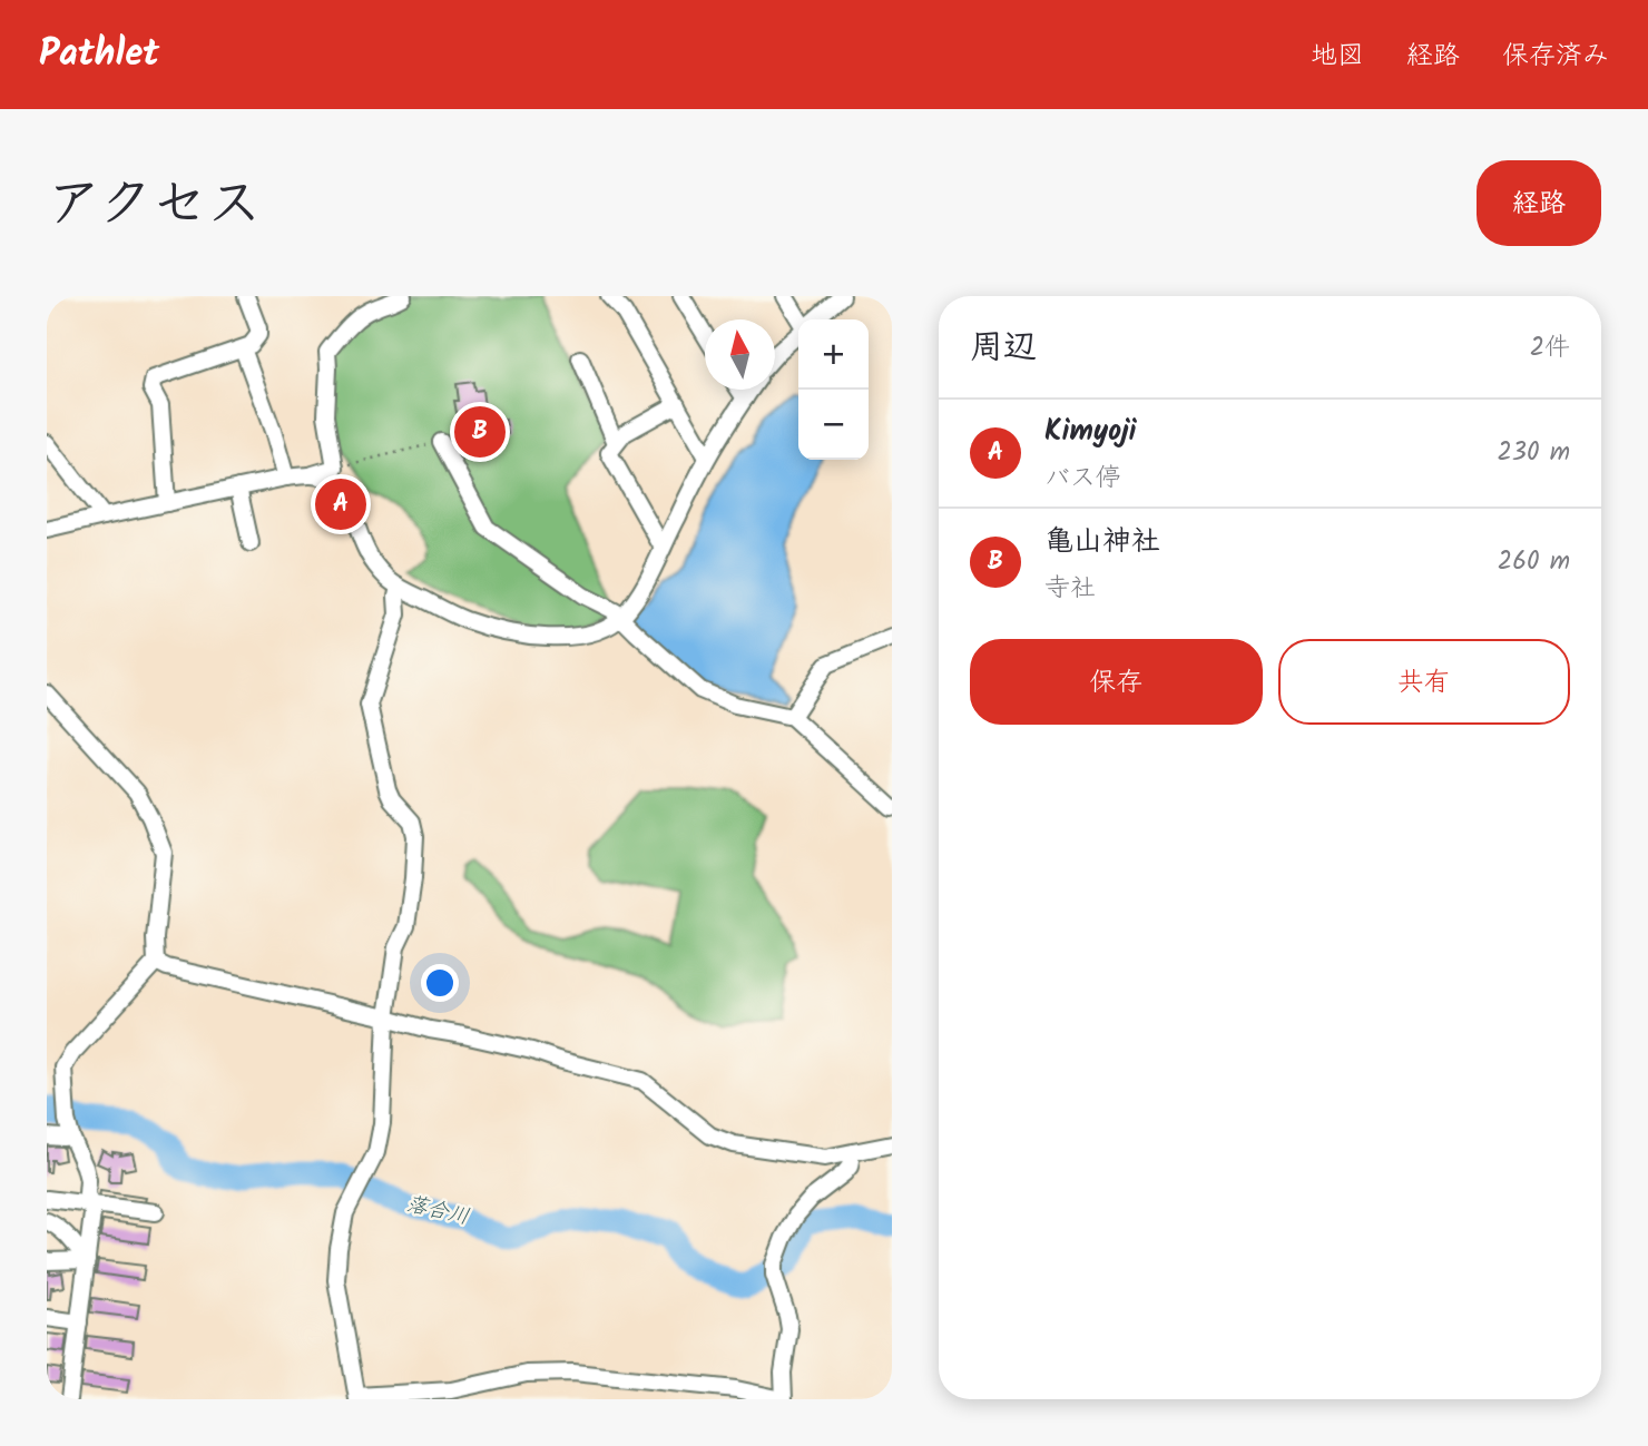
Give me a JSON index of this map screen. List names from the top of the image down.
{
  "water": ["落合川"],
  "north": "top",
  "page": {
    "header": "Pathlet",
    "nav": ["地図", "経路", "保存済み"],
    "title": "アクセス",
    "buttons": [
      "経路",
      ["保存", "共有"]
    ],
    "heading": ["周辺", "2件"],
    "map_buttons": ["+", "−"],
    "list": [
      {
        "mark": "A",
        "name": "Kimyoji",
        "note": "バス停",
        "value": "230 m"
      },
      {
        "mark": "B",
        "name": "亀山神社",
        "note": "寺社",
        "value": "260 m"
      }
    ],
    "pins": ["B", "A"]
  }
}
